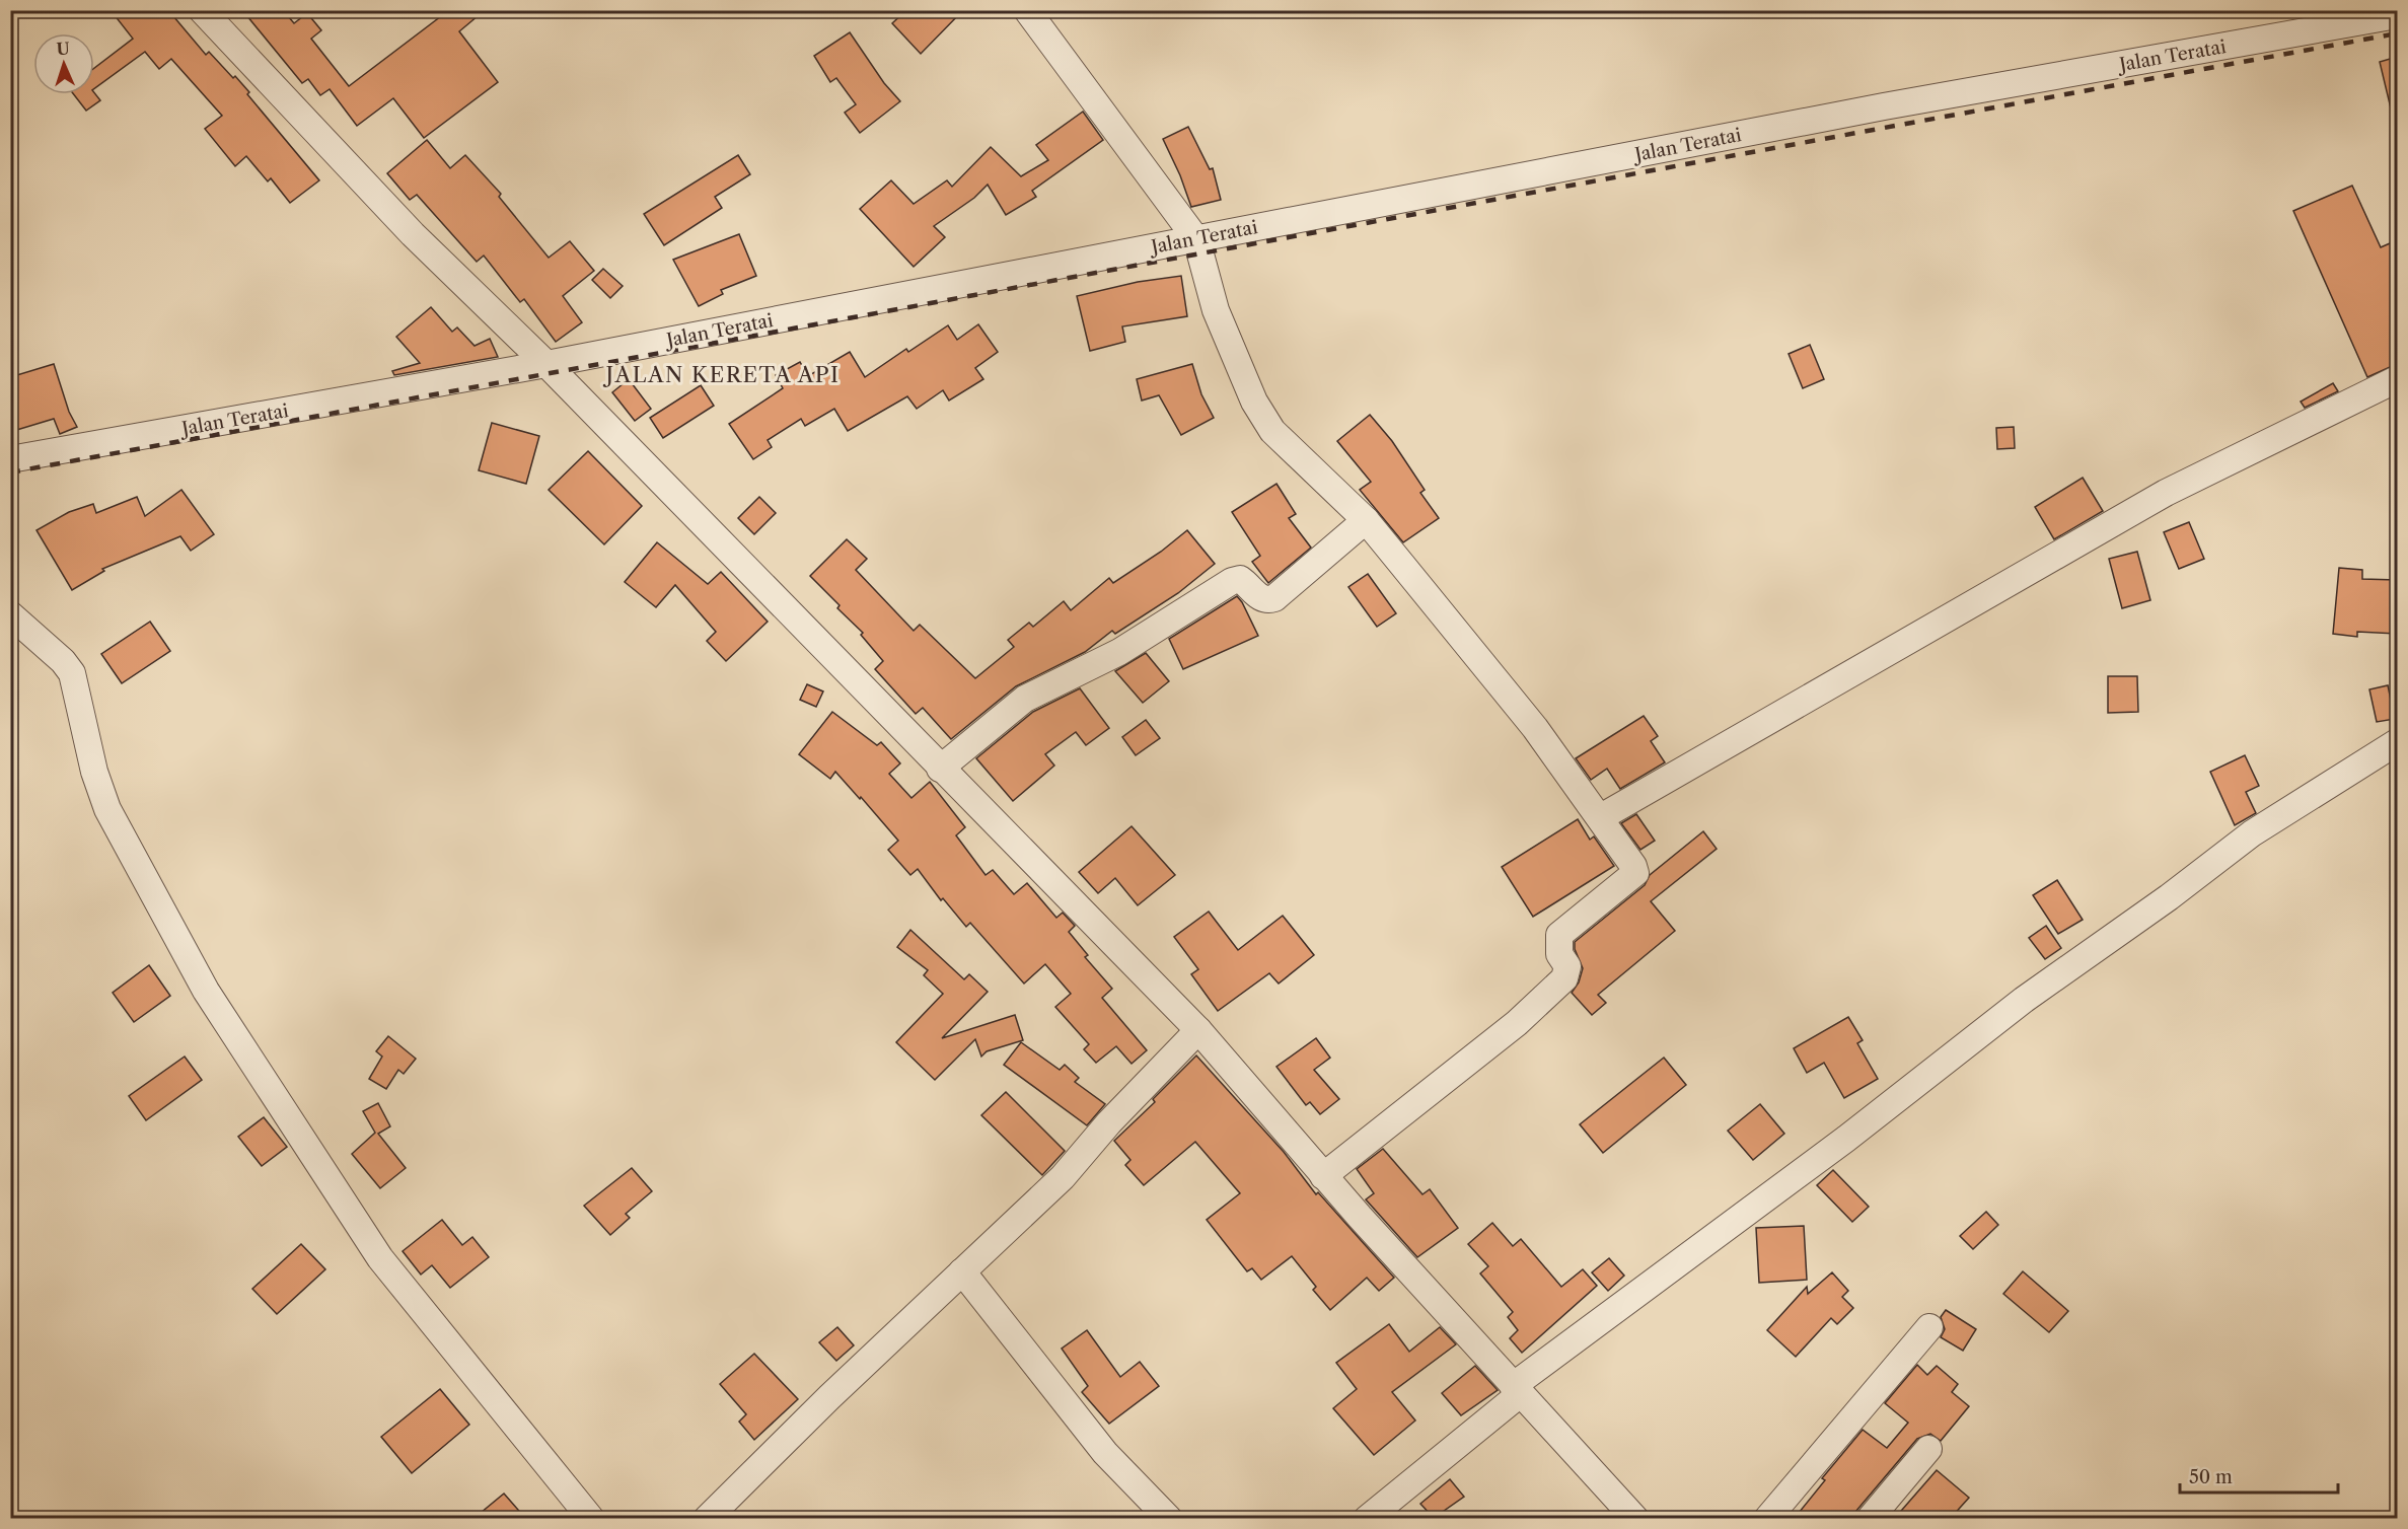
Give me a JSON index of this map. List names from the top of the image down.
{
  "streets": {
    "street": ["Jalan Teratai"]
  },
  "districts": ["JALAN KERETA API"],
  "scale_bar": "50 m",
  "north": "top"
}
